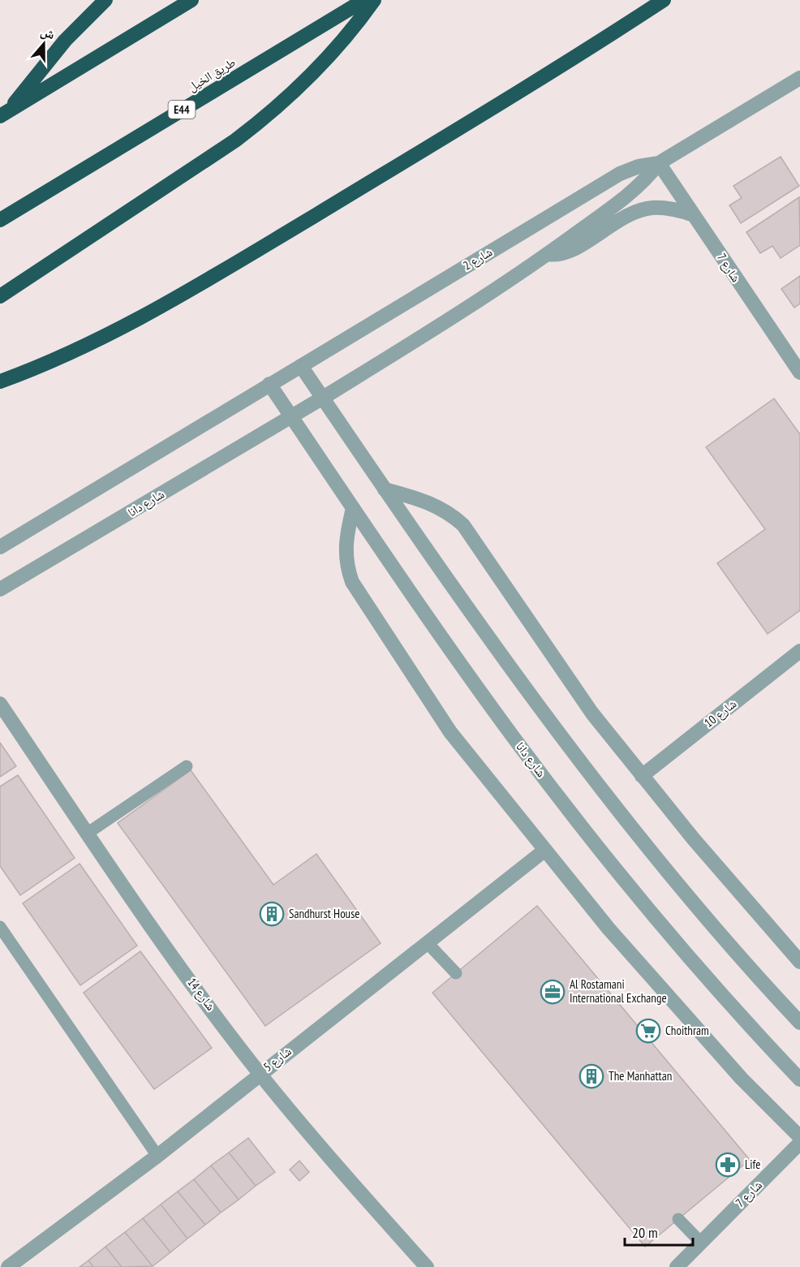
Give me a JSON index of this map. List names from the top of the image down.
{
  "streets": {
    "highway": ["طريق الخيل", "E44"],
    "street": [
      "شارع 2",
      "شارع 7",
      "شارع دانا",
      "شارع 10",
      "شارع 14",
      "شارع 5"
    ]
  },
  "crossings": [
    ["شارع 2", "شارع 7"],
    ["شارع 2", "شارع دانا"],
    ["شارع 14", "شارع 5"]
  ],
  "places": {
    "building": ["Sandhurst House", "The Manhattan"],
    "office": ["Al Rostamani International Exchange"],
    "supermarket": ["Choithram"],
    "pharmacy": ["Life"]
  },
  "scale_bar": "20 m",
  "north": "top"
}
